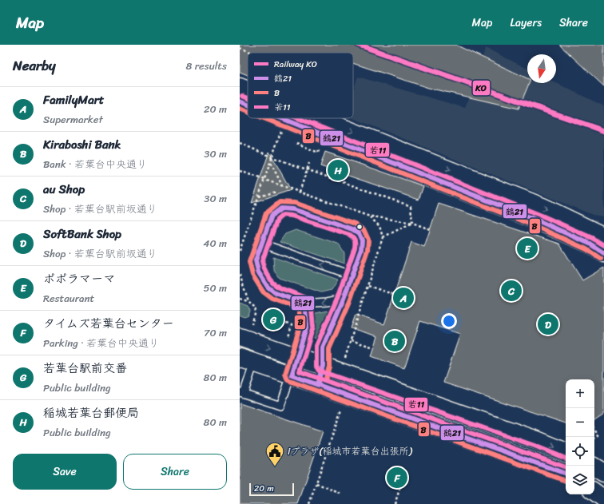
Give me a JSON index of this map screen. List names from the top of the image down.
{
  "places": {
    "public building": ["iプラザ(稲城市若葉台出張所)"]
  },
  "lines": [
    "rail line KO",
    "transit line 若11",
    "transit line 鶴21",
    "transit line B"
  ],
  "legend": [
    "Railway KO",
    "鶴21",
    "B",
    "若11"
  ],
  "scale_bar": "20 m",
  "north": "bottom",
  "page": {
    "header": "Map",
    "nav": ["Map", "Layers", "Share"],
    "heading": ["Nearby", "8 results"],
    "list": [
      {
        "mark": "A",
        "name": "FamilyMart",
        "note": "Supermarket",
        "value": "20 m"
      },
      {
        "mark": "B",
        "name": "Kiraboshi Bank",
        "note": "Bank · 若葉台中央通り",
        "value": "30 m"
      },
      {
        "mark": "C",
        "name": "au Shop",
        "note": "Shop · 若葉台駅前坂通り",
        "value": "30 m"
      },
      {
        "mark": "D",
        "name": "SoftBank Shop",
        "note": "Shop · 若葉台駅前坂通り",
        "value": "40 m"
      },
      {
        "mark": "E",
        "name": "ポポラマーマ",
        "note": "Restaurant",
        "value": "50 m"
      },
      {
        "mark": "F",
        "name": "タイムズ若葉台センター",
        "note": "Parking · 若葉台中央通り",
        "value": "70 m"
      },
      {
        "mark": "G",
        "name": "若葉台駅前交番",
        "note": "Public building",
        "value": "80 m"
      },
      {
        "mark": "H",
        "name": "稲城若葉台郵便局",
        "note": "Public building",
        "value": "80 m"
      }
    ],
    "pins": [
      "H",
      "E",
      "C",
      "A",
      "G",
      "D",
      "B",
      "F"
    ],
    "map_buttons": ["+", "−"],
    "buttons": ["Save", "Share"],
    "scale": "20 m"
  }
}
